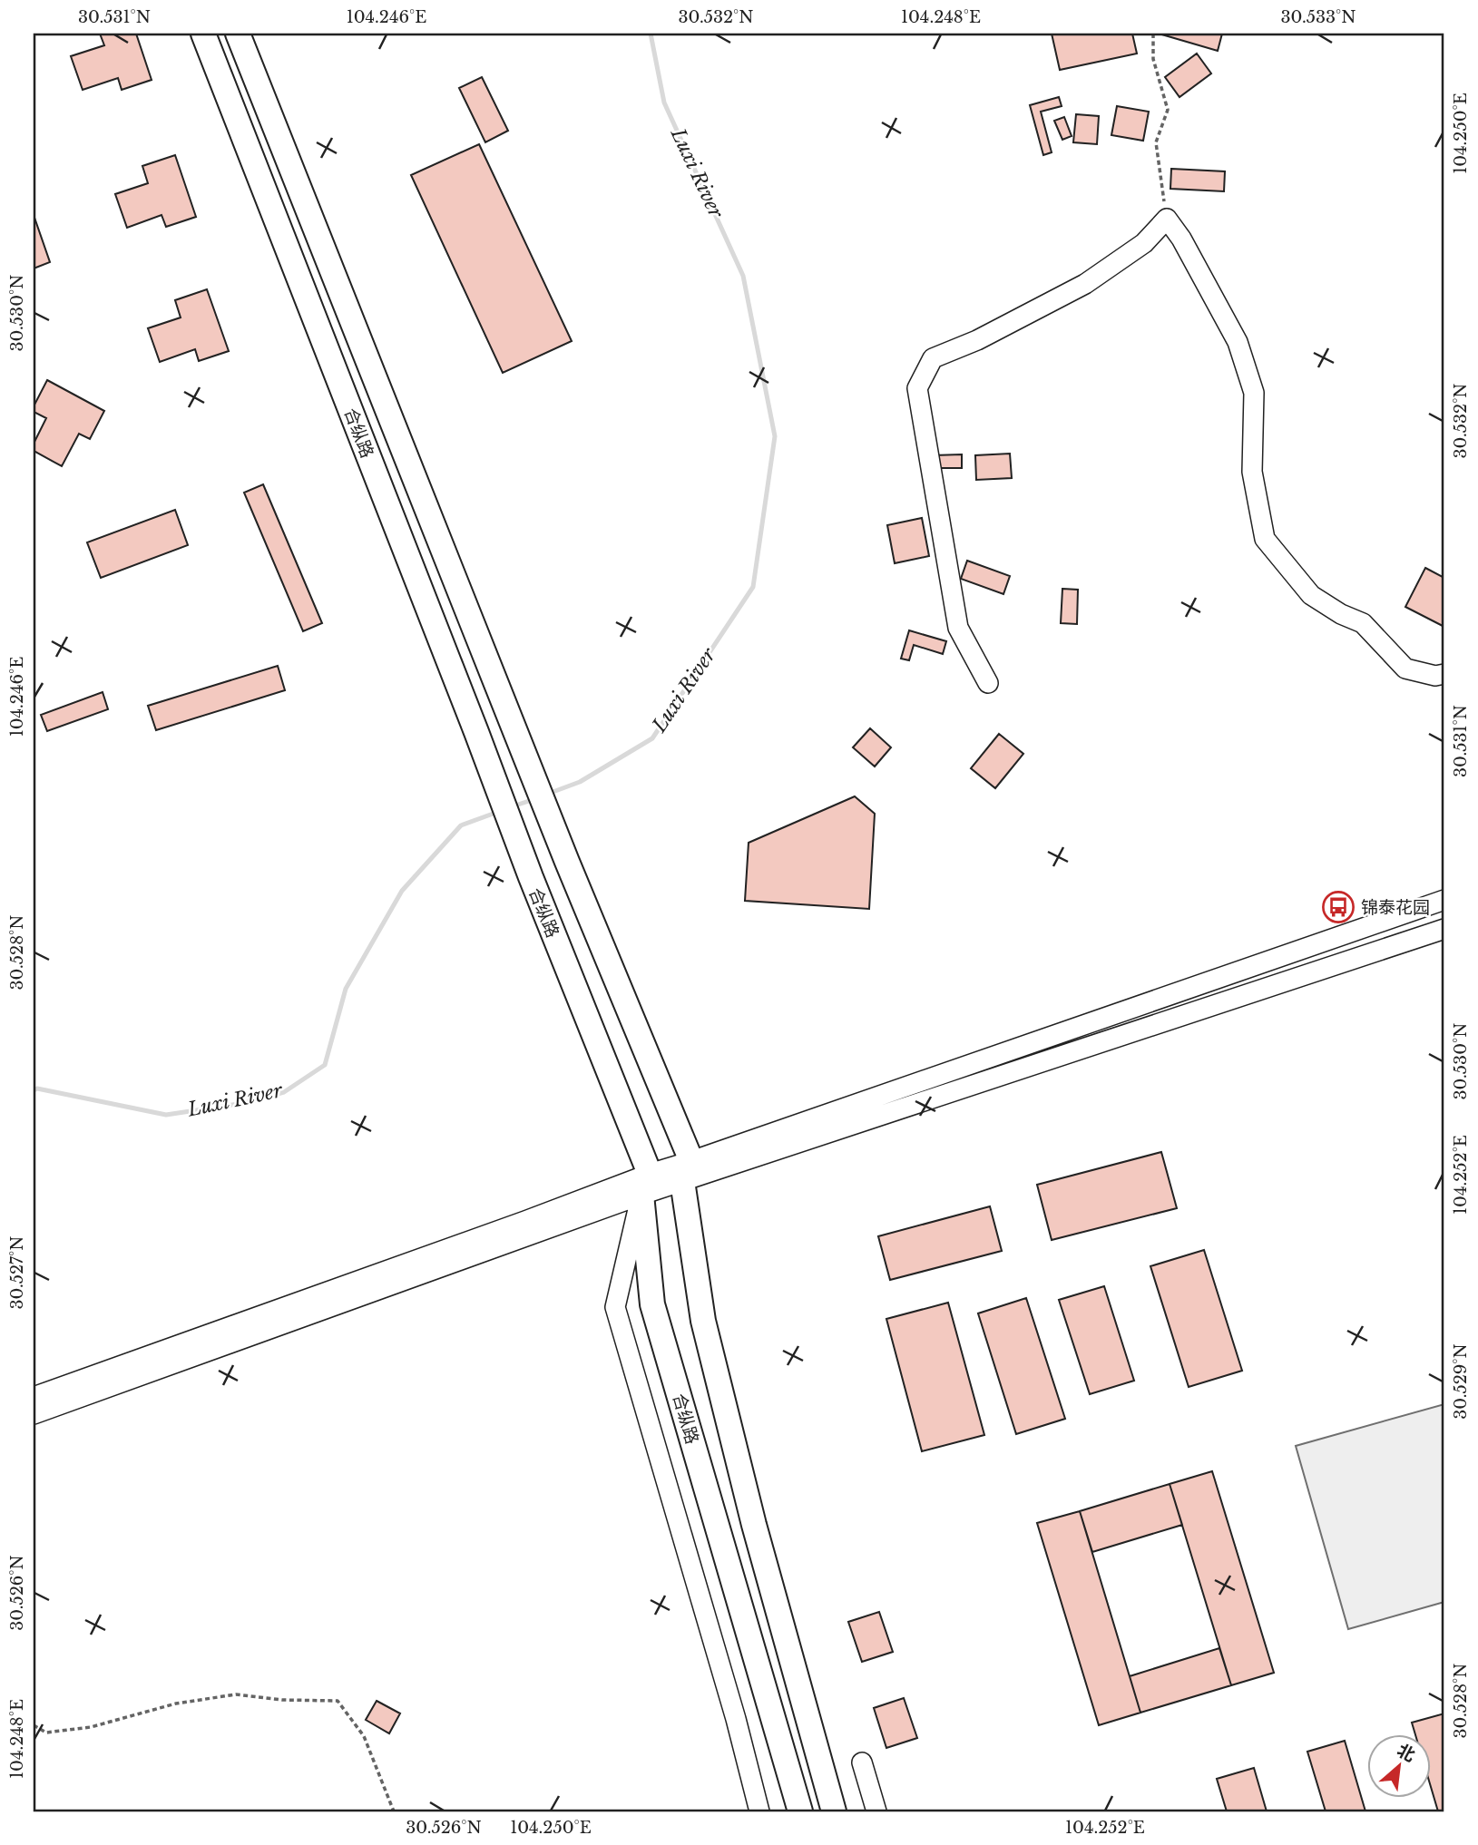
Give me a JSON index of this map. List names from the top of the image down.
{
  "streets": {
    "main road": ["合纵路"]
  },
  "water": ["Luxi River"],
  "places": {
    "bus stop": ["锦泰花园"]
  },
  "north": "top right",
  "coordinates": [
    "30.531°N",
    "104.246°E",
    "30.532°N",
    "104.248°E",
    "30.533°N",
    "104.250°E",
    "30.530°N",
    "30.528°N",
    "104.252°E",
    "30.527°N",
    "30.529°N",
    "30.526°N"
  ]
}
